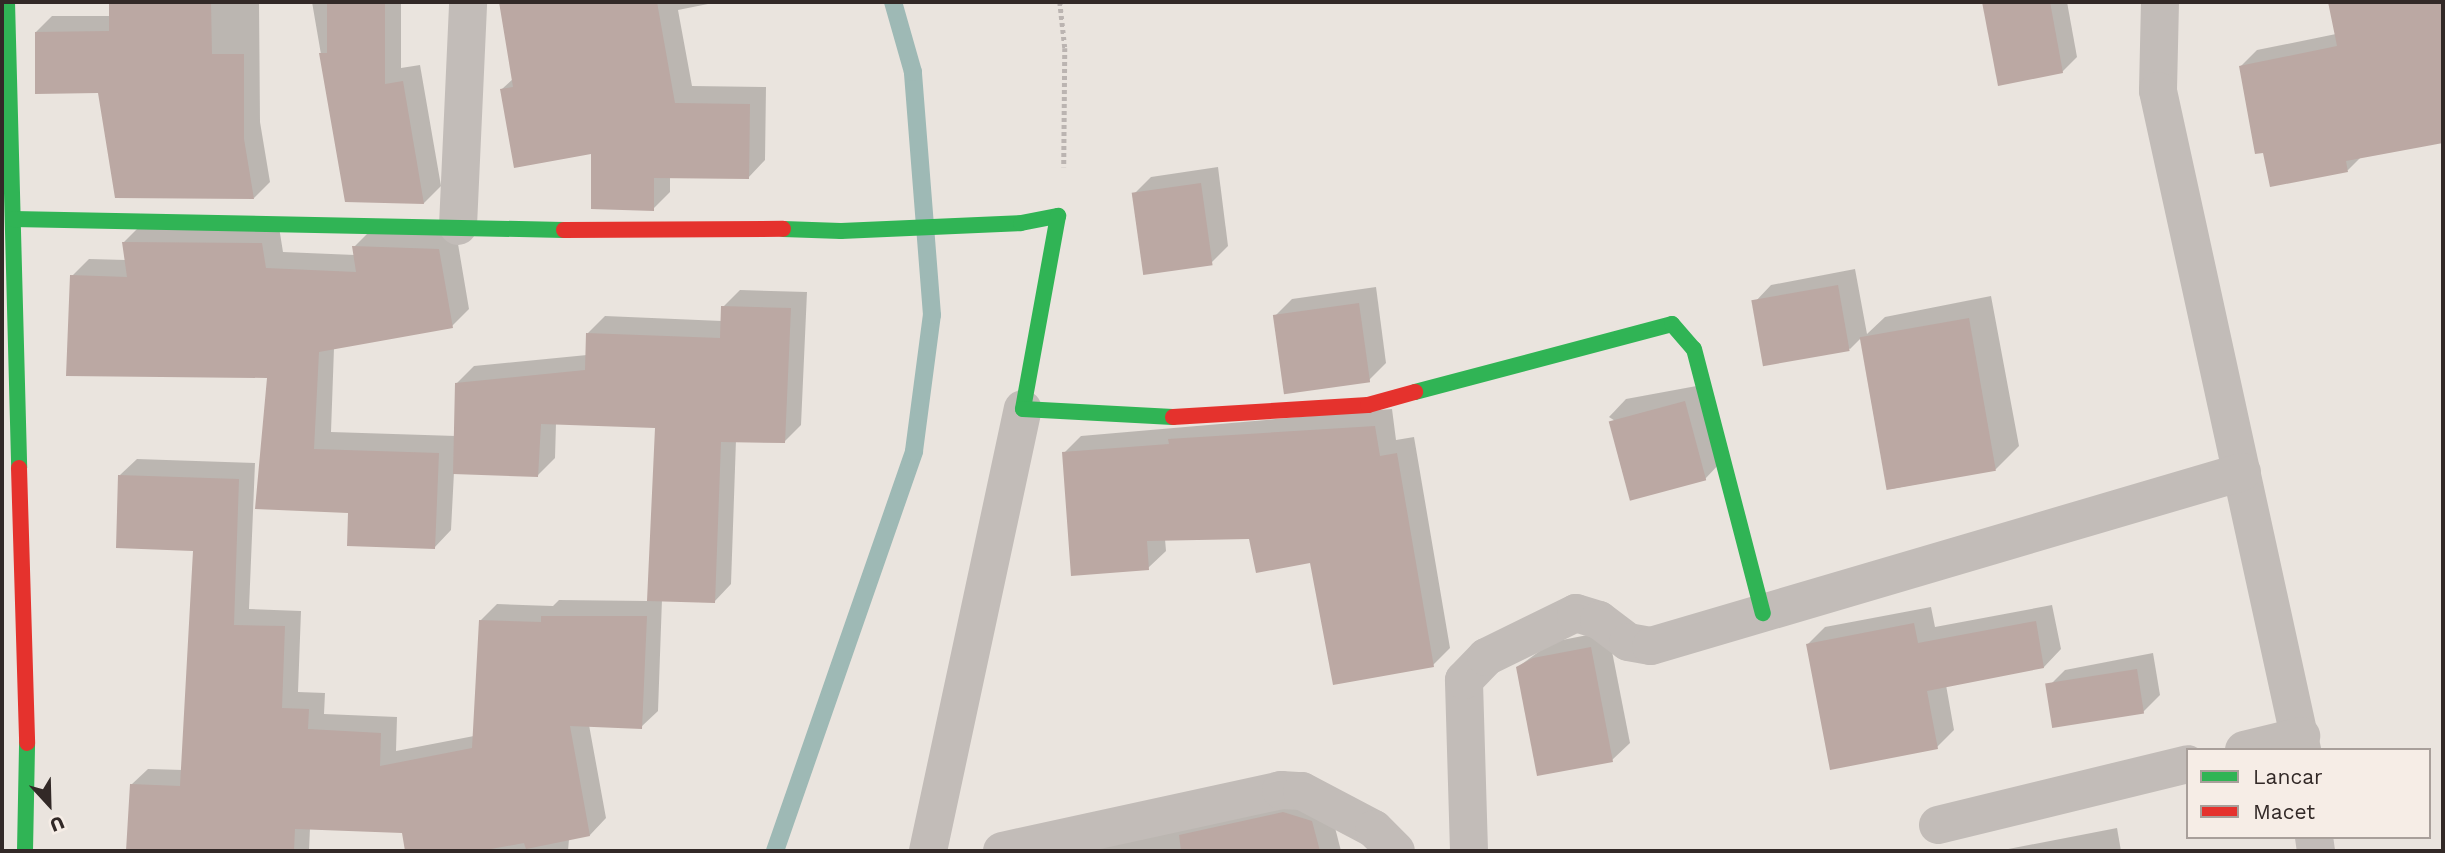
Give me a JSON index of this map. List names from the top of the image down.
{
  "legend": ["Lancar", "Macet"],
  "north": "bottom"
}
